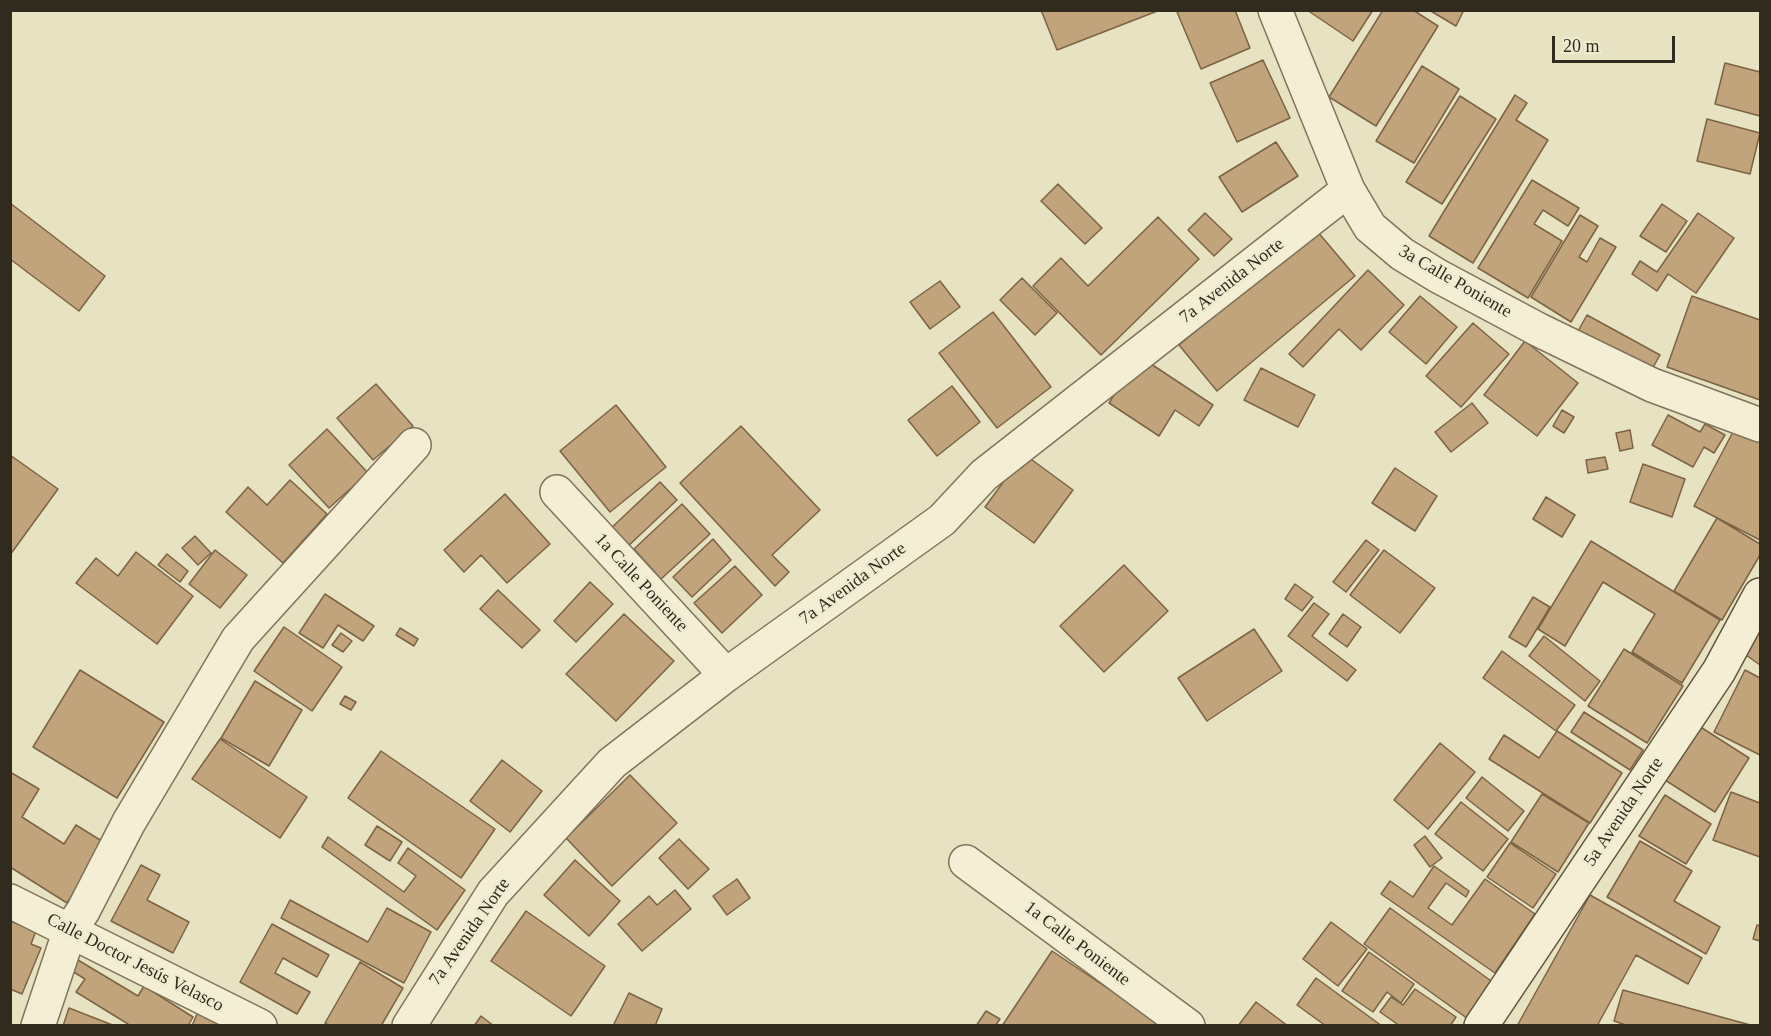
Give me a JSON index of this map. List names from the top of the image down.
{
  "streets": {
    "street": [
      "7a Avenida Norte",
      "3a Calle Poniente",
      "1a Calle Poniente",
      "5a Avenida Norte",
      "Calle Doctor Jesús Velasco"
    ]
  },
  "crossings": [
    ["7a Avenida Norte", "3a Calle Poniente"],
    ["7a Avenida Norte", "1a Calle Poniente"]
  ],
  "scale_bar": "20 m"
}
